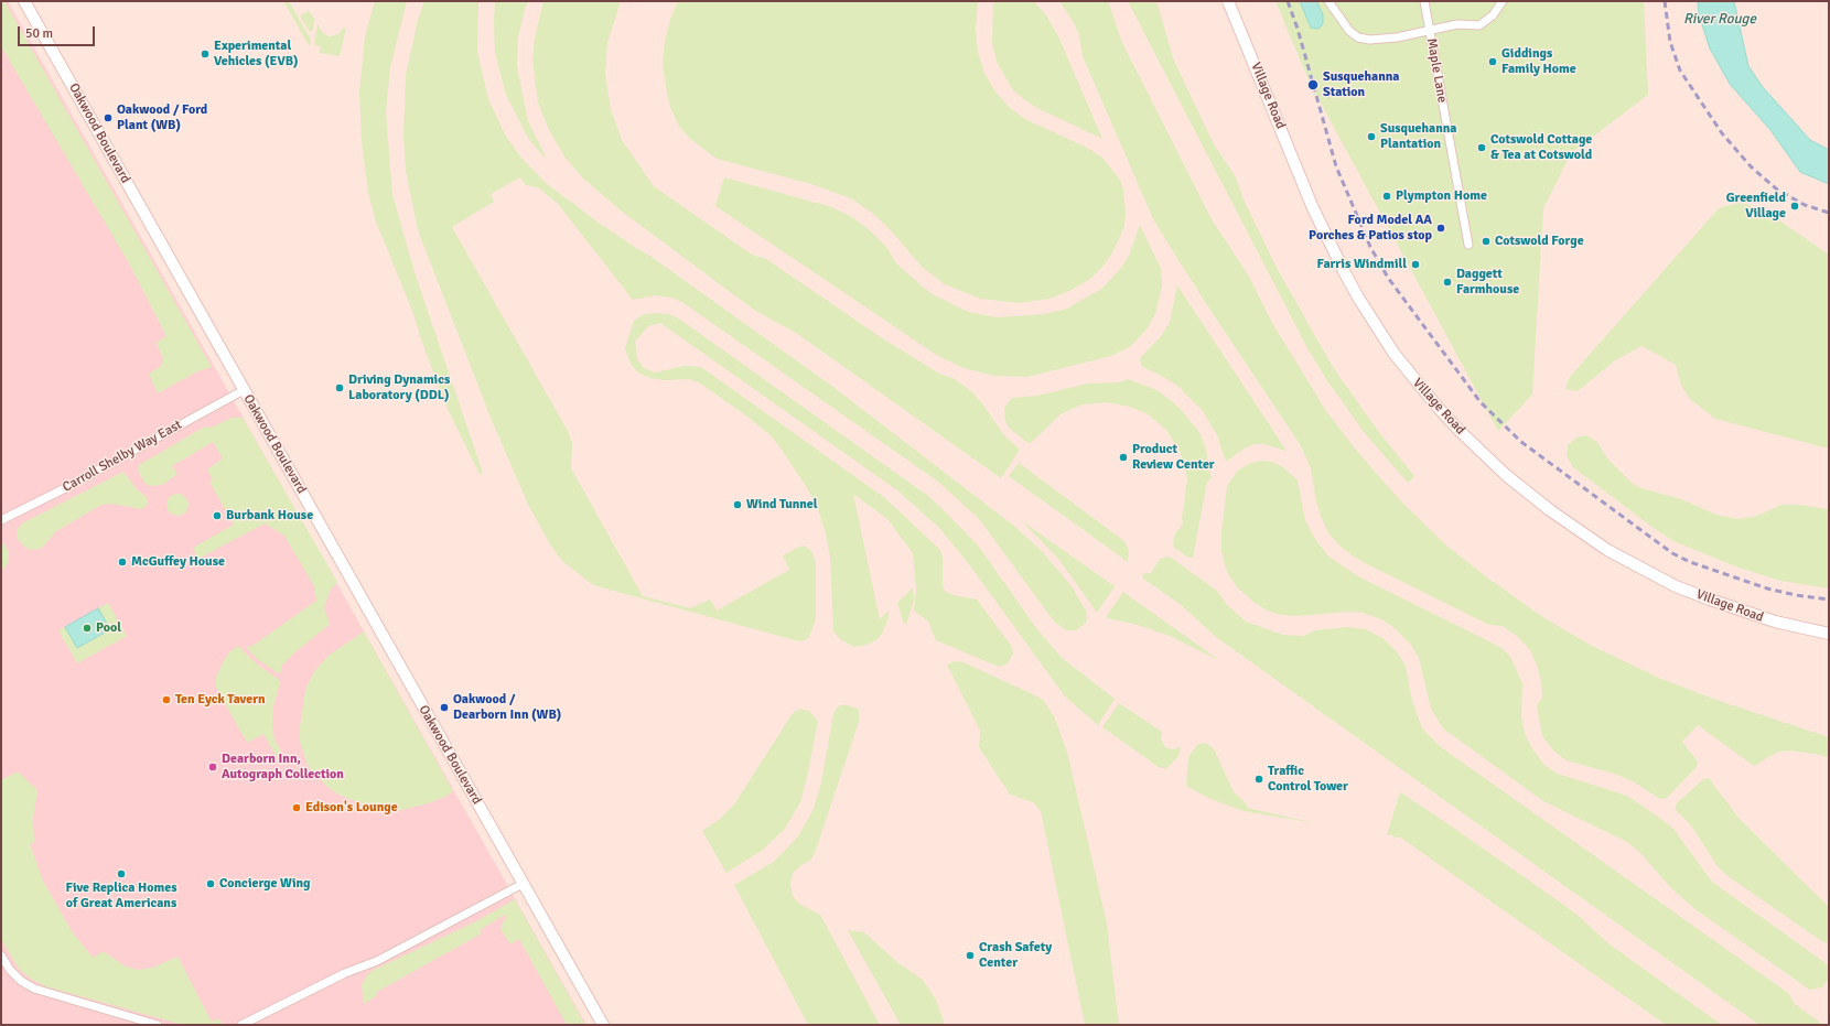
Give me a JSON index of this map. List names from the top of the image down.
{
  "streets": {
    "main road": ["Village Road", "Oakwood Boulevard"],
    "street": ["Maple Lane", "Carroll Shelby Way East"]
  },
  "crossings": [
    ["Oakwood Boulevard", "Carroll Shelby Way East"]
  ],
  "water": ["River Rouge"],
  "places": [
    "Experimental Vehicles (EVB)",
    "Giddings Family Home",
    "Susquehanna Station",
    "Oakwood / Ford Plant (WB)",
    "Susquehanna Plantation",
    "Cotswold Cottage & Tea at Cotswold",
    "Plympton Home",
    "Greenfield Village",
    "Ford Model AA Porches & Patios stop",
    "Cotswold Forge",
    "Farris Windmill",
    "Daggett Farmhouse",
    "Driving Dynamics Laboratory (DDL)",
    "Product Review Center",
    "Wind Tunnel",
    "Burbank House",
    "McGuffey House",
    "Pool",
    "Ten Eyck Tavern",
    "Oakwood / Dearborn Inn (WB)",
    "Dearborn Inn, Autograph Collection",
    "Traffic Control Tower",
    "Edison's Lounge",
    "Five Replica Homes of Great Americans",
    "Concierge Wing",
    "Crash Safety Center"
  ],
  "scale_bar": "50 m"
}
